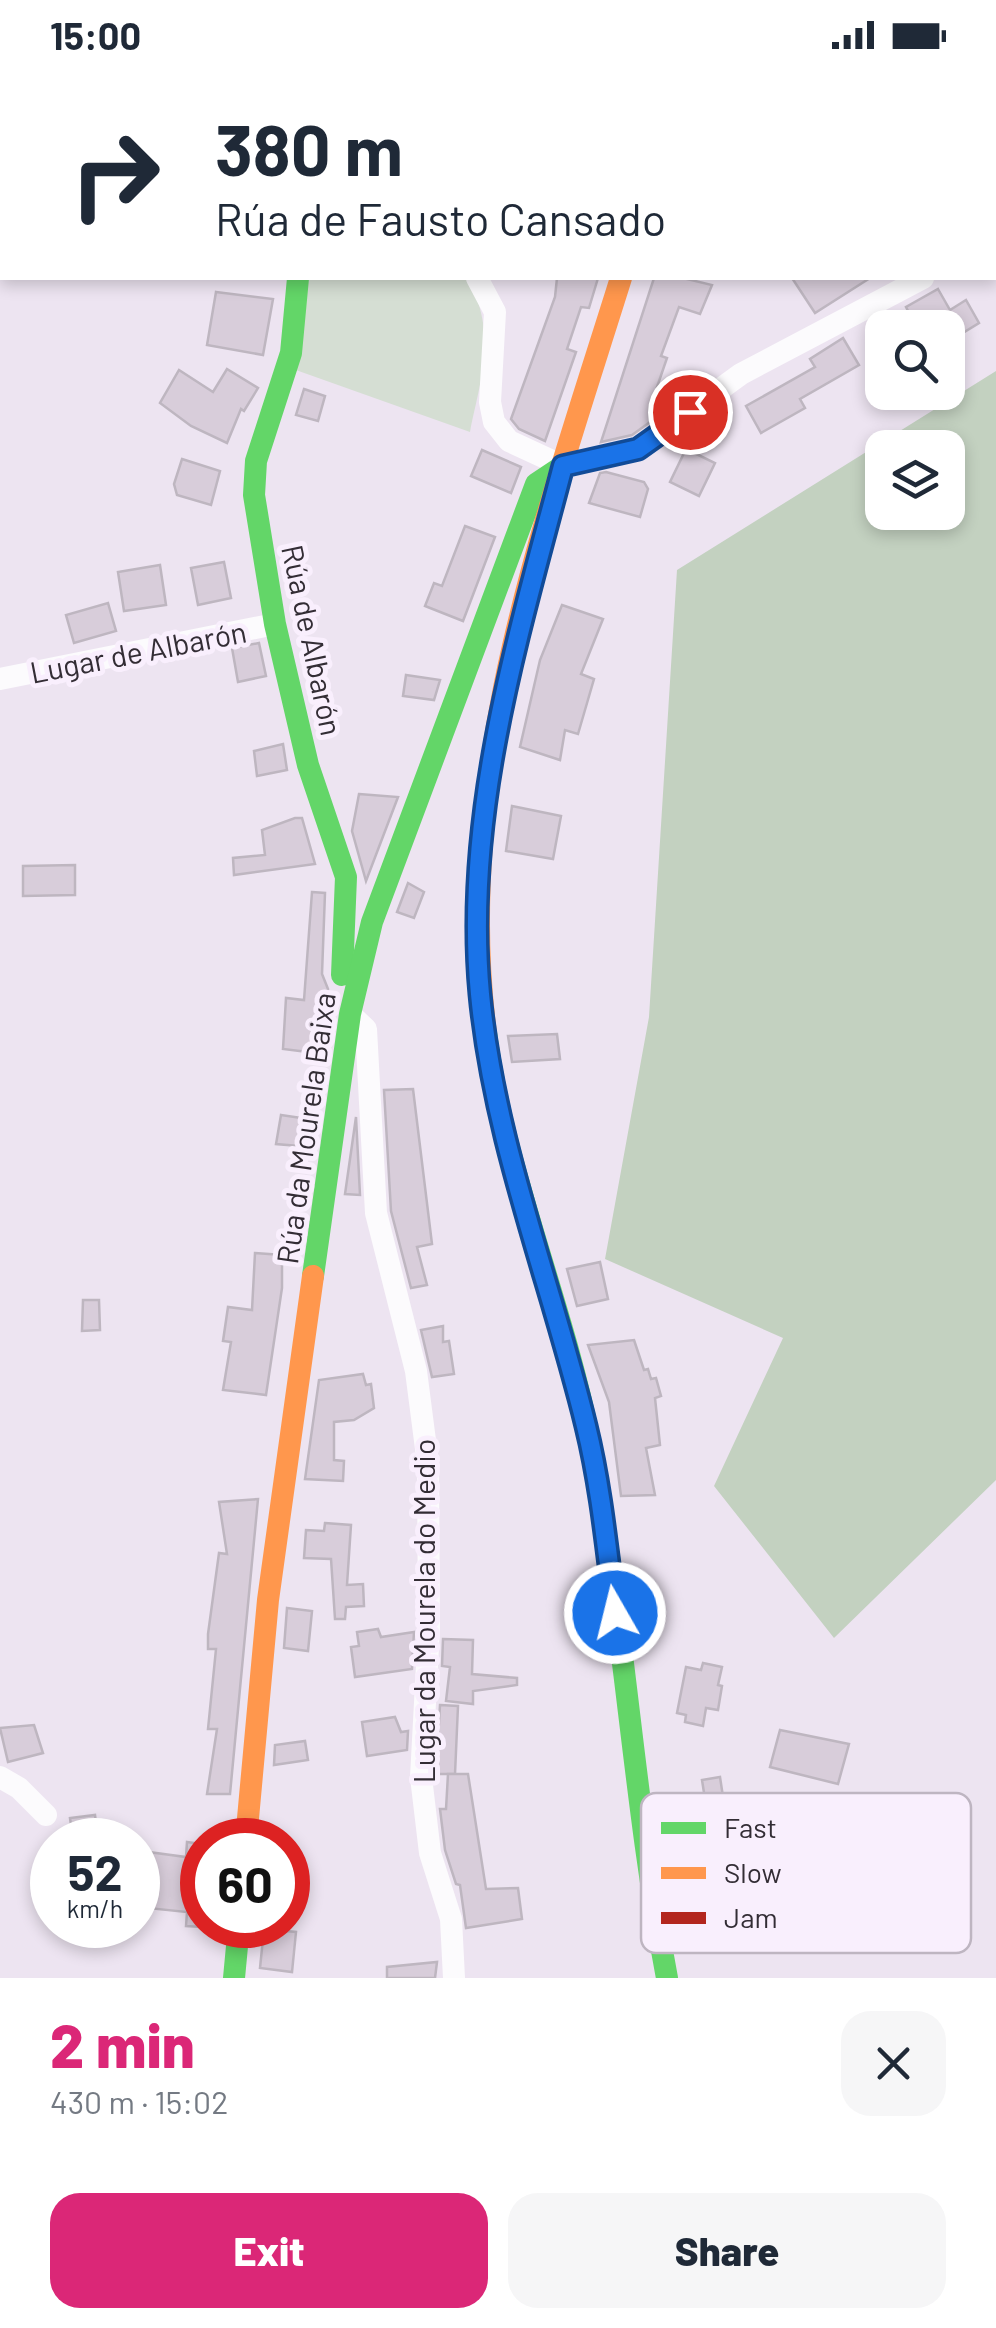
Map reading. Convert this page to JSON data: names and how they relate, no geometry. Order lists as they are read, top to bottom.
{
  "streets": {
    "street": [
      "Rúa de Albarón",
      "Lugar de Albarón",
      "Rúa da Mourela Baixa",
      "Lugar da Mourela do Medio"
    ]
  },
  "crossings": [
    ["Rúa de Albarón", "Lugar de Albarón"],
    ["Rúa de Albarón", "Rúa da Mourela Baixa"],
    ["Rúa de Albarón", "Lugar da Mourela do Medio"],
    ["Rúa da Mourela Baixa", "Lugar da Mourela do Medio"]
  ],
  "legend": ["Fast", "Slow", "Jam"],
  "page": {
    "status": "15:00",
    "turn": ["380 m", "Rúa de Fausto Cansado"],
    "speed": "52 km/h",
    "limit": "60",
    "heading": ["2 min", "430 m · 15:02"],
    "buttons": ["Exit", "Share"]
  }
}
